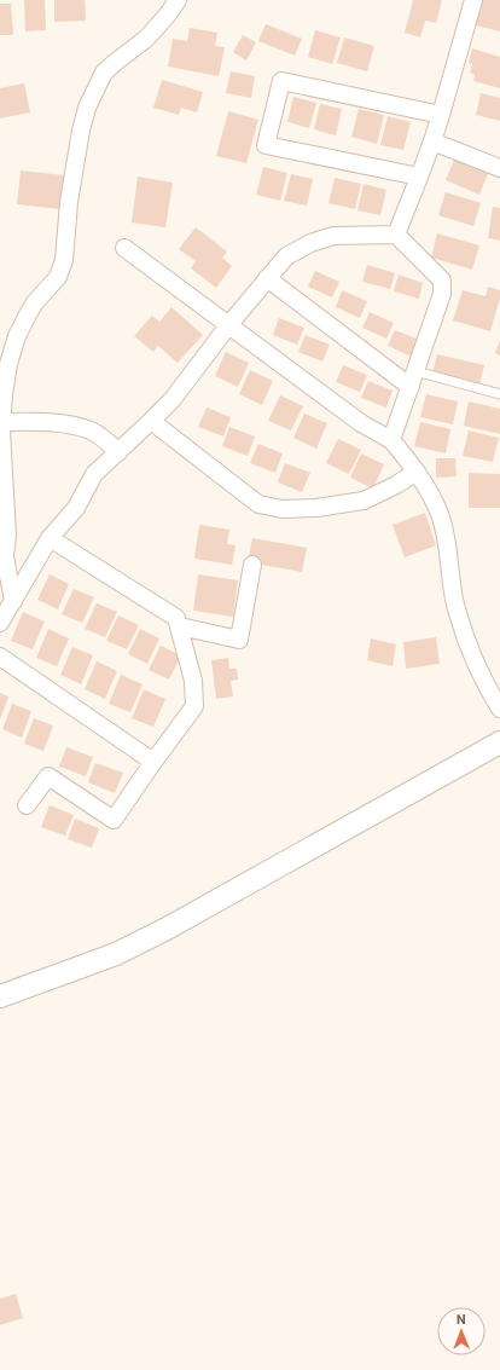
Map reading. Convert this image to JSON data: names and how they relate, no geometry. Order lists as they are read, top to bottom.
{
  "north": "top"
}
